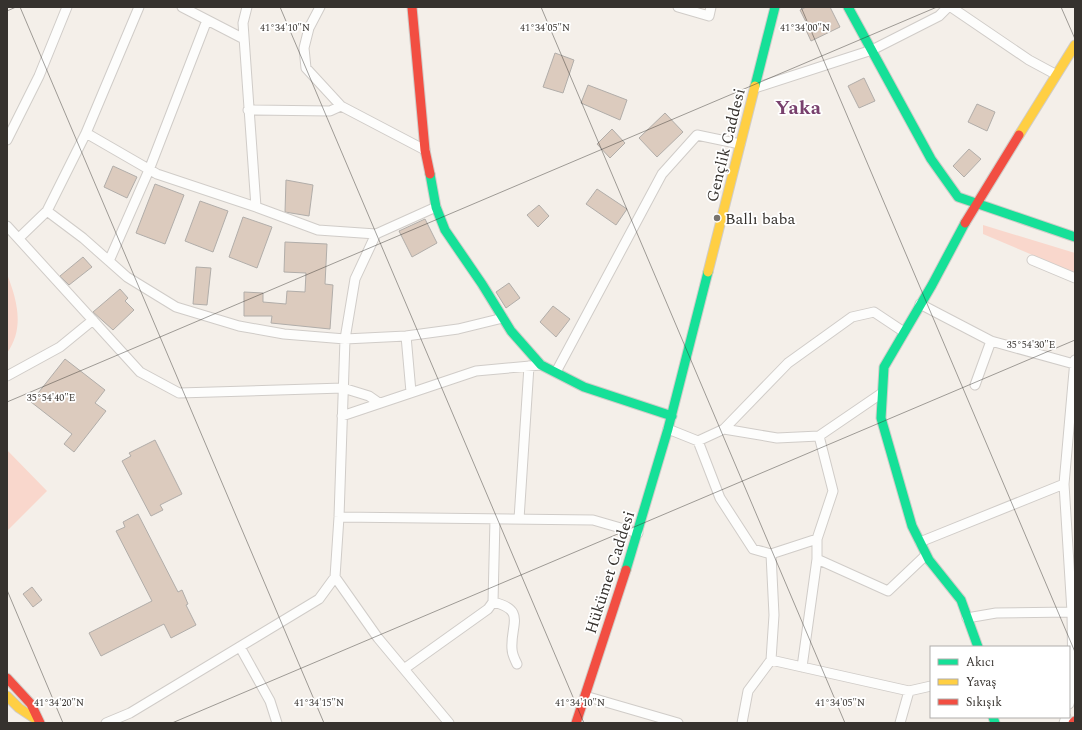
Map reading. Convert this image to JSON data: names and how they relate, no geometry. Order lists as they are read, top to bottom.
{
  "streets": {
    "street": ["Gençlik Caddesi", "Hükümet Caddesi"]
  },
  "crossings": [
    ["Gençlik Caddesi", "Hükümet Caddesi"]
  ],
  "districts": ["Yaka"],
  "places": ["Ballı baba"],
  "legend": ["Akıcı", "Yavaş", "Sıkışık"],
  "coordinates": [
    "41°34'10\"N",
    "41°34'05\"N",
    "41°34'00\"N",
    "35°54'30\"E",
    "35°54'40\"E",
    "41°34'20\"N",
    "41°34'15\"N"
  ]
}
